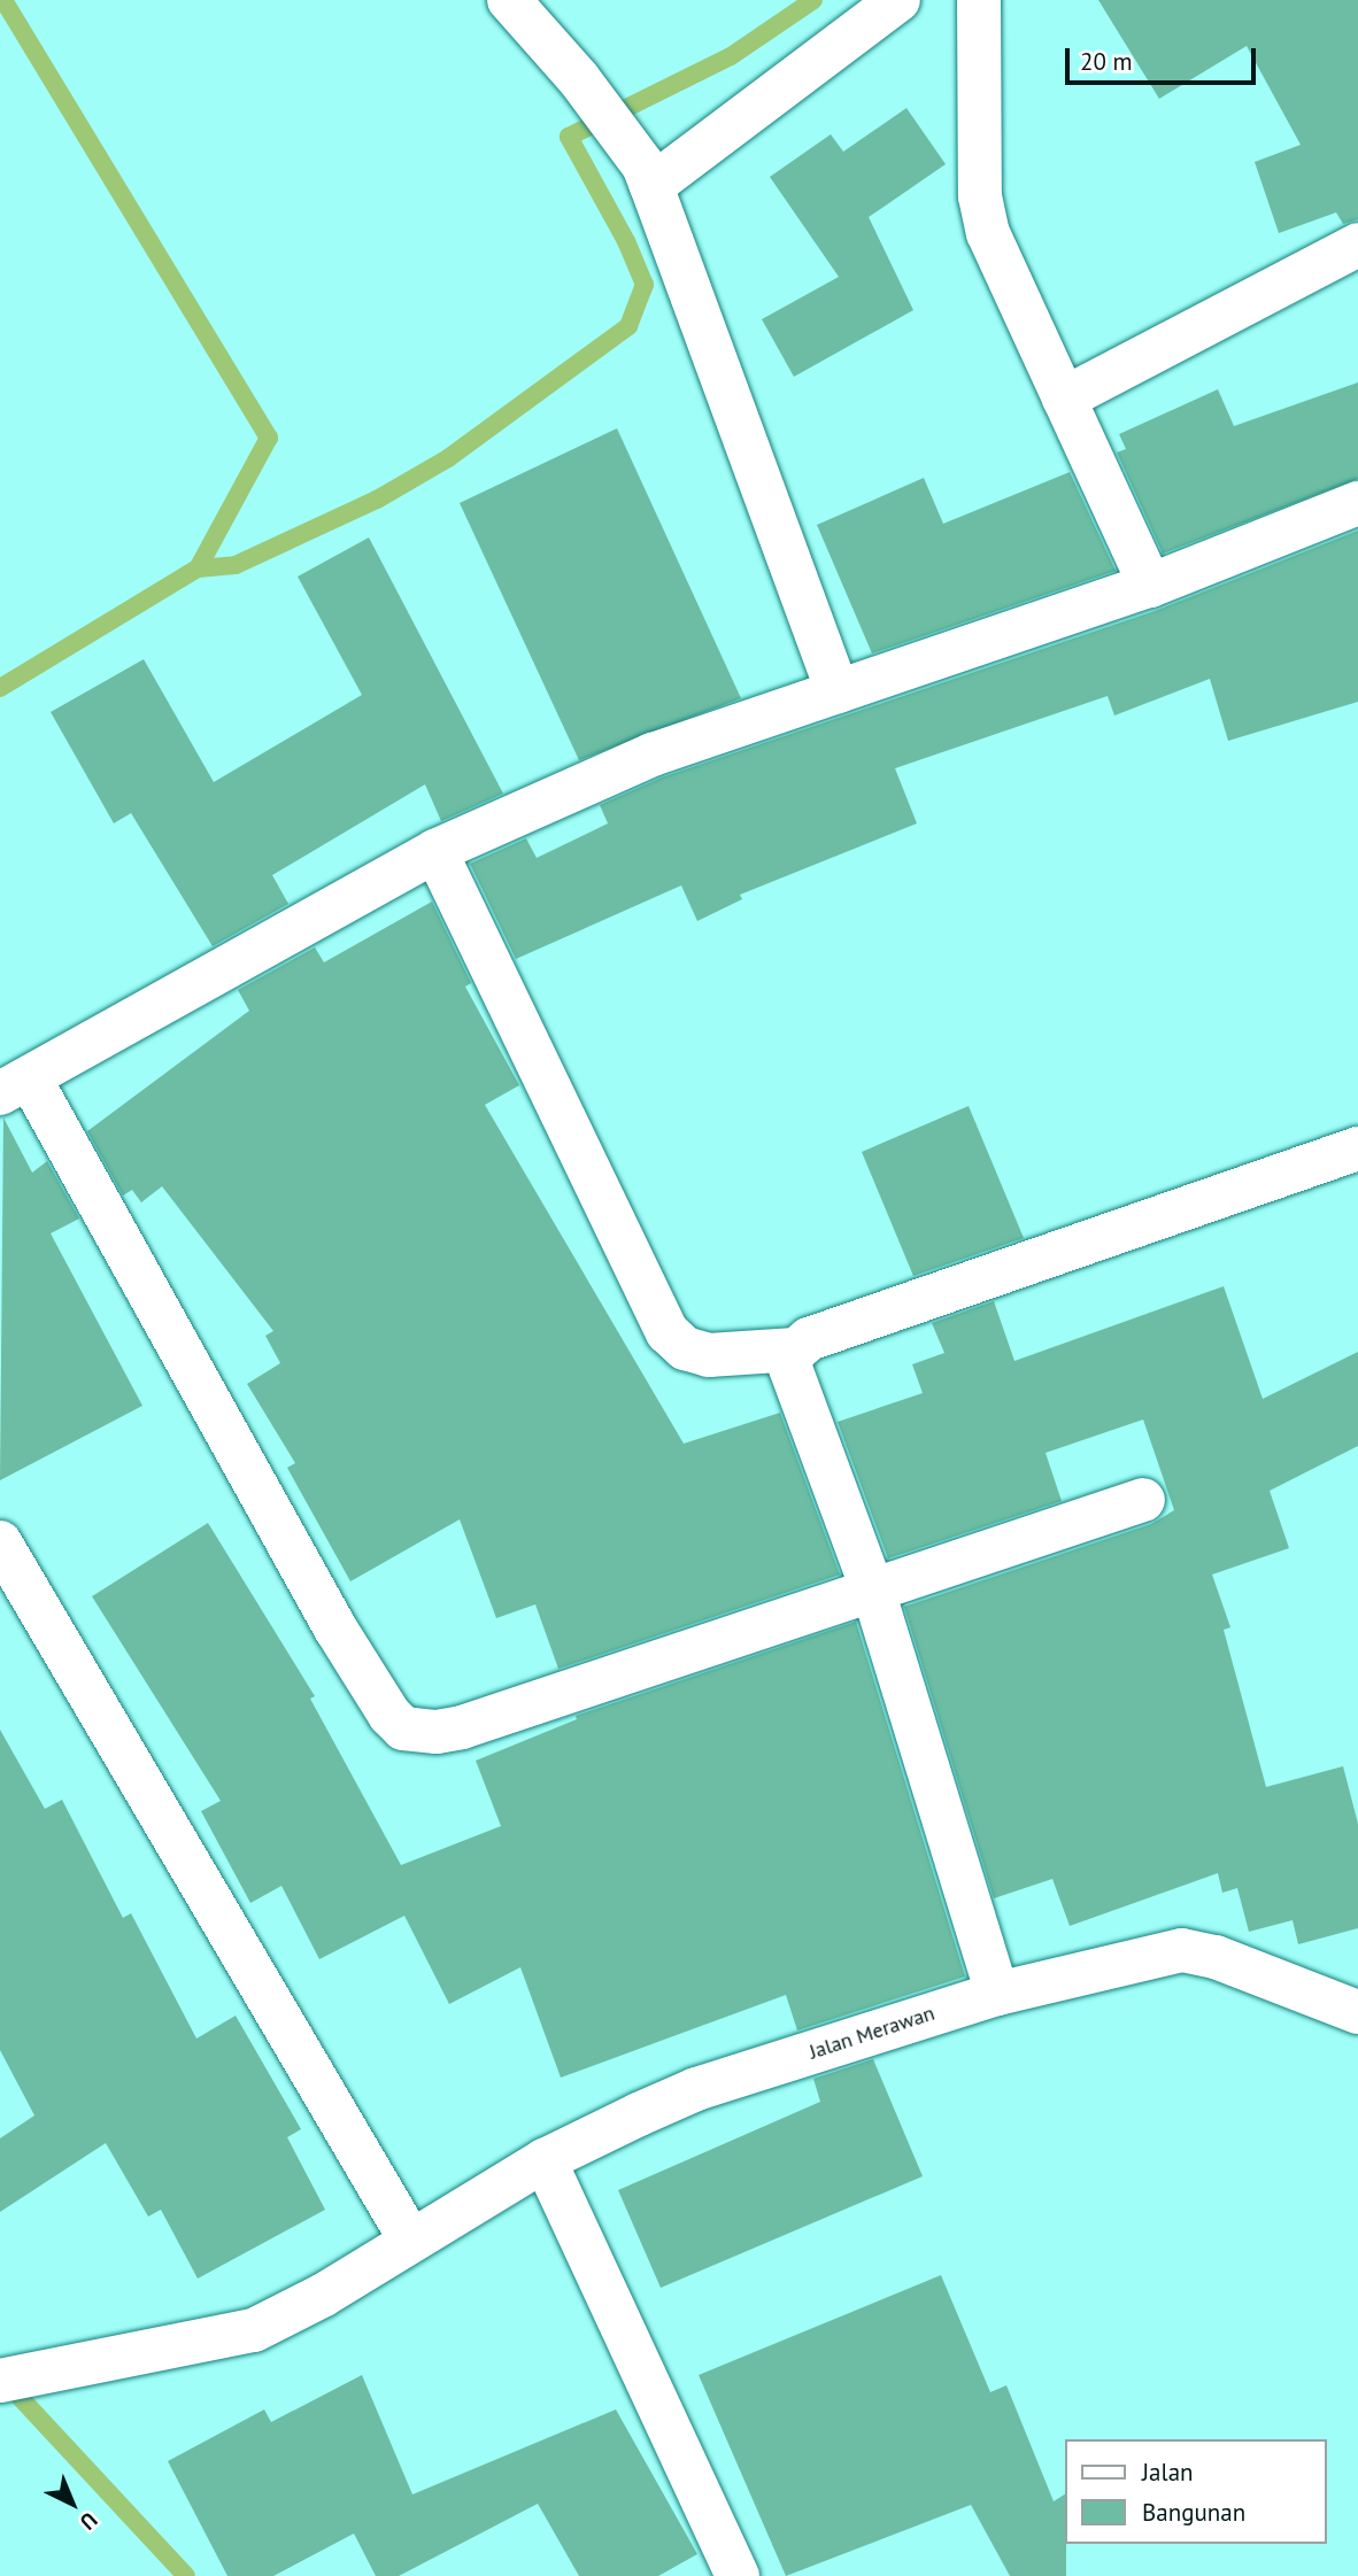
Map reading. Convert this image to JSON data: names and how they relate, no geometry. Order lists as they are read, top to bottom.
{
  "streets": {
    "street": ["Jalan Merawan"]
  },
  "legend": ["Jalan", "Bangunan"],
  "scale_bar": "20 m",
  "north": "bottom right"
}
